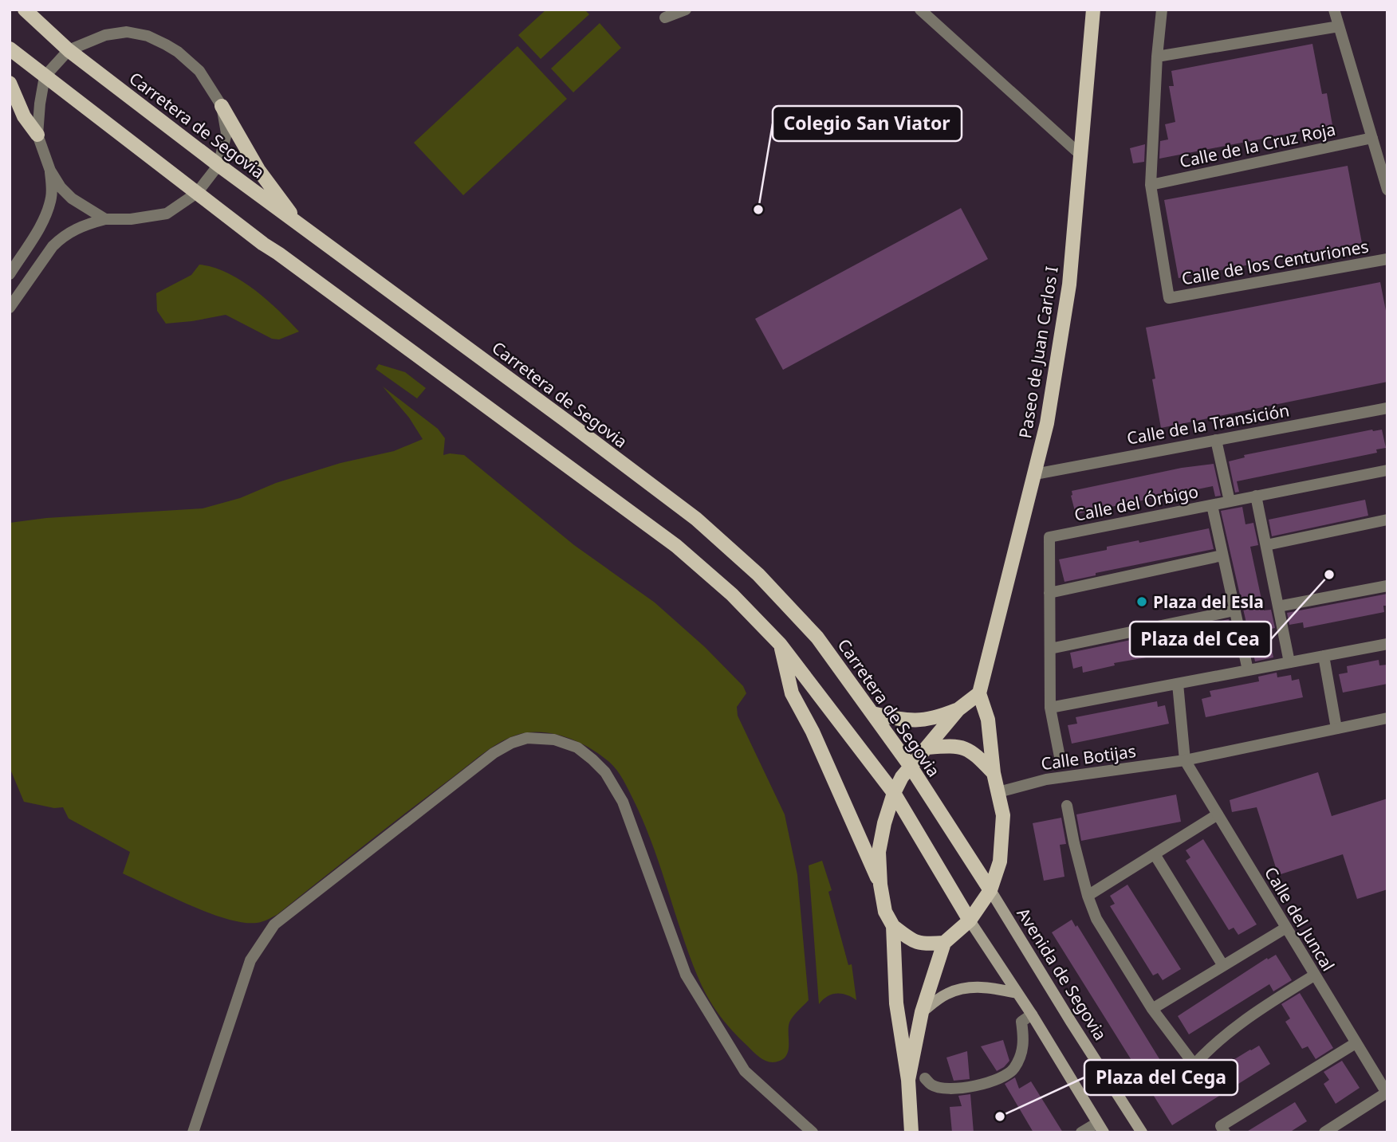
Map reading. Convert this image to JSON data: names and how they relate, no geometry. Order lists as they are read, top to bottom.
{
  "streets": {
    "main road": ["Carretera de Segovia", "Paseo de Juan Carlos I", "Avenida de Segovia"],
    "street": [
      "Calle de la Cruz Roja",
      "Calle de los Centuriones",
      "Calle de la Transición",
      "Calle del Órbigo",
      "Calle Botijas",
      "Calle del Juncal"
    ]
  },
  "crossings": [
    ["Carretera de Segovia", "Avenida de Segovia"],
    ["Calle de la Cruz Roja", "Calle de los Centuriones"],
    ["Paseo de Juan Carlos I", "Calle de la Transición"],
    ["Calle Botijas", "Calle del Juncal"]
  ],
  "places": [
    "Colegio San Viator",
    "Plaza del Cea",
    "Plaza del Esla",
    "Plaza del Cega"
  ]
}
